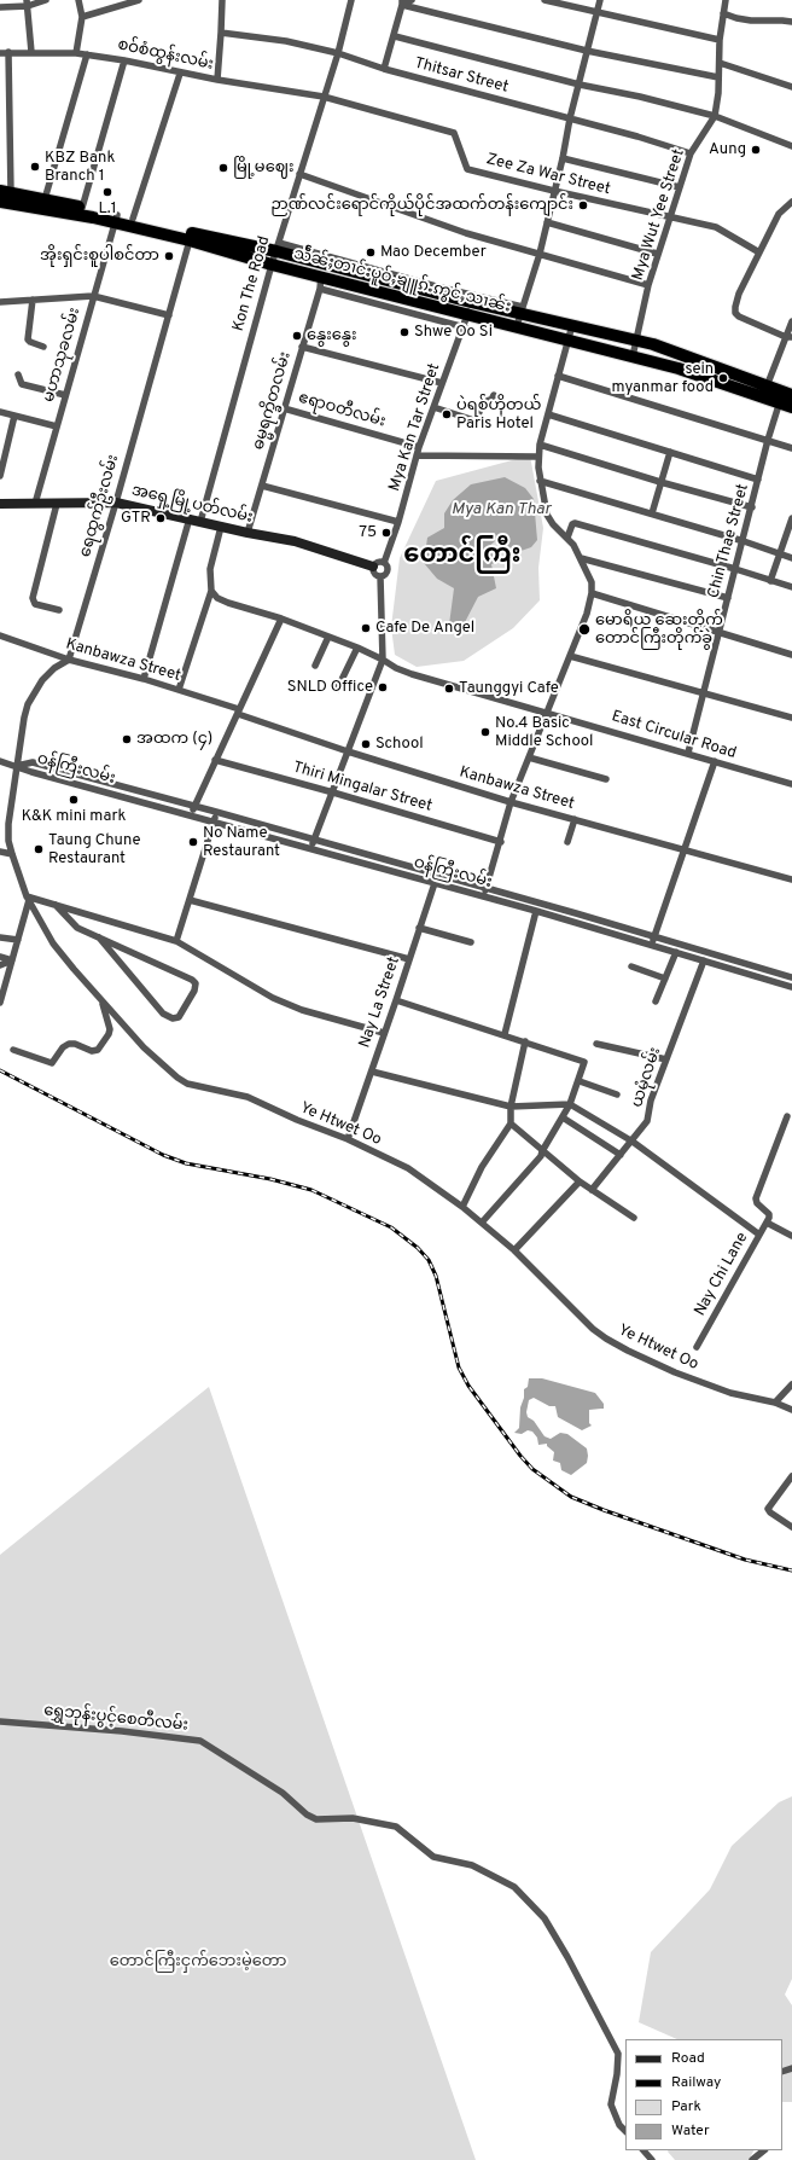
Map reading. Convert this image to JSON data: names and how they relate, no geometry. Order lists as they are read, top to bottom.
{
  "streets": {
    "highway": ["သဵႅၼ်ႈတၢင်းပူဝ်ႇၶျူၵ်ႉဢွင်ႇသၢၼ်း"],
    "street": [
      "စဝ်စံထွန်းလမ်း",
      "Thitsar Street",
      "Zee Za War Street",
      "Mya Wut Yee Street",
      "Kon The Road",
      "မဟာသုခလမ်း",
      "ဓမ္မရက္ခိတလမ်း",
      "ဧရာဝတီလမ်း",
      "Mya Kan Tar Street",
      "အရှေ့မြို့ပတ်လမ်း",
      "ရေထွက်ဦးလမ်း",
      "Chin Thae Street",
      "Kanbawza Street",
      "East Circular Road",
      "ဝန်ကြီးလမ်း",
      "Thiri Mingalar Street",
      "Nay La Street",
      "ယမုံလမ်း",
      "Ye Htwet Oo",
      "Nay Chi Lane",
      "ရွှေဘုန်းပွင့်စေတီလမ်း"
    ]
  },
  "crossings": [
    ["စဝ်စံထွန်းလမ်း", "Zee Za War Street"],
    ["စဝ်စံထွန်းလမ်း", "Kon The Road"],
    ["Thitsar Street", "Mya Wut Yee Street"],
    ["Thitsar Street", "Kon The Road"],
    ["Zee Za War Street", "Mya Wut Yee Street"],
    ["Zee Za War Street", "Kon The Road"],
    ["Mya Wut Yee Street", "သဵႅၼ်ႈတၢင်းပူဝ်ႇၶျူၵ်ႉဢွင်ႇသၢၼ်း"],
    ["သဵႅၼ်ႈတၢင်းပူဝ်ႇၶျူၵ်ႉဢွင်ႇသၢၼ်း", "Kon The Road"],
    ["သဵႅၼ်ႈတၢင်းပူဝ်ႇၶျူၵ်ႉဢွင်ႇသၢၼ်း", "မဟာသုခလမ်း"],
    ["သဵႅၼ်ႈတၢင်းပူဝ်ႇၶျူၵ်ႉဢွင်ႇသၢၼ်း", "ဓမ္မရက္ခိတလမ်း"],
    ["သဵႅၼ်ႈတၢင်းပူဝ်ႇၶျူၵ်ႉဢွင်ႇသၢၼ်း", "Mya Kan Tar Street"],
    ["သဵႅၼ်ႈတၢင်းပူဝ်ႇၶျူၵ်ႉဢွင်ႇသၢၼ်း", "ရေထွက်ဦးလမ်း"],
    ["သဵႅၼ်ႈတၢင်းပူဝ်ႇၶျူၵ်ႉဢွင်ႇသၢၼ်း", "Chin Thae Street"],
    ["Kon The Road", "အရှေ့မြို့ပတ်လမ်း"],
    ["မဟာသုခလမ်း", "အရှေ့မြို့ပတ်လမ်း"],
    ["ဓမ္မရက္ခိတလမ်း", "ဧရာဝတီလမ်း"],
    ["ဓမ္မရက္ခိတလမ်း", "အရှေ့မြို့ပတ်လမ်း"],
    ["ဧရာဝတီလမ်း", "Mya Kan Tar Street"],
    ["Mya Kan Tar Street", "အရှေ့မြို့ပတ်လမ်း"],
    ["Mya Kan Tar Street", "Kanbawza Street"],
    ["Mya Kan Tar Street", "East Circular Road"],
    ["Mya Kan Tar Street", "ဝန်ကြီးလမ်း"],
    ["Mya Kan Tar Street", "Thiri Mingalar Street"],
    ["အရှေ့မြို့ပတ်လမ်း", "ရေထွက်ဦးလမ်း"],
    ["ရေထွက်ဦးလမ်း", "Kanbawza Street"],
    ["Chin Thae Street", "East Circular Road"],
    ["ဝန်ကြီးလမ်း", "Nay La Street"],
    ["ဝန်ကြီးလမ်း", "ယမုံလမ်း"],
    ["ဝန်ကြီးလမ်း", "Ye Htwet Oo"],
    ["Nay La Street", "Ye Htwet Oo"]
  ],
  "districts": ["တောင်ကြီး"],
  "water": ["Mya Kan Thar"],
  "parks": ["တောင်ကြီးငှက်ဘေးမဲ့တော"],
  "places": [
    "Aung",
    "KBZ Bank Branch 1",
    "မြို့မဈေး",
    "L.1",
    "ဉာဏ်လင်းရောင်ကိုယ်ပိုင်အထက်တန်း‌ကျောင်း",
    "Mao December",
    "အိုးရှင်းစူပါစင်တာ",
    "Shwe Oo Si",
    "နွေးနွေး",
    "sein myanmar food",
    "ပဲရစ်ဟိုတယ် Paris Hotel",
    "GTR",
    "75",
    "Cafe De Angel",
    "မောရိယ ဆေးတိုက် တောင်ကြီးတိုက်ခွဲ",
    "SNLD Office",
    "Taunggyi Cafe",
    "No.4 Basic Middle School",
    "အထက (၄)",
    "School",
    "K&K mini mark",
    "No Name Restaurant",
    "Taung Chune Restaurant"
  ],
  "legend": [
    "Road",
    "Railway",
    "Park",
    "Water"
  ]
}
